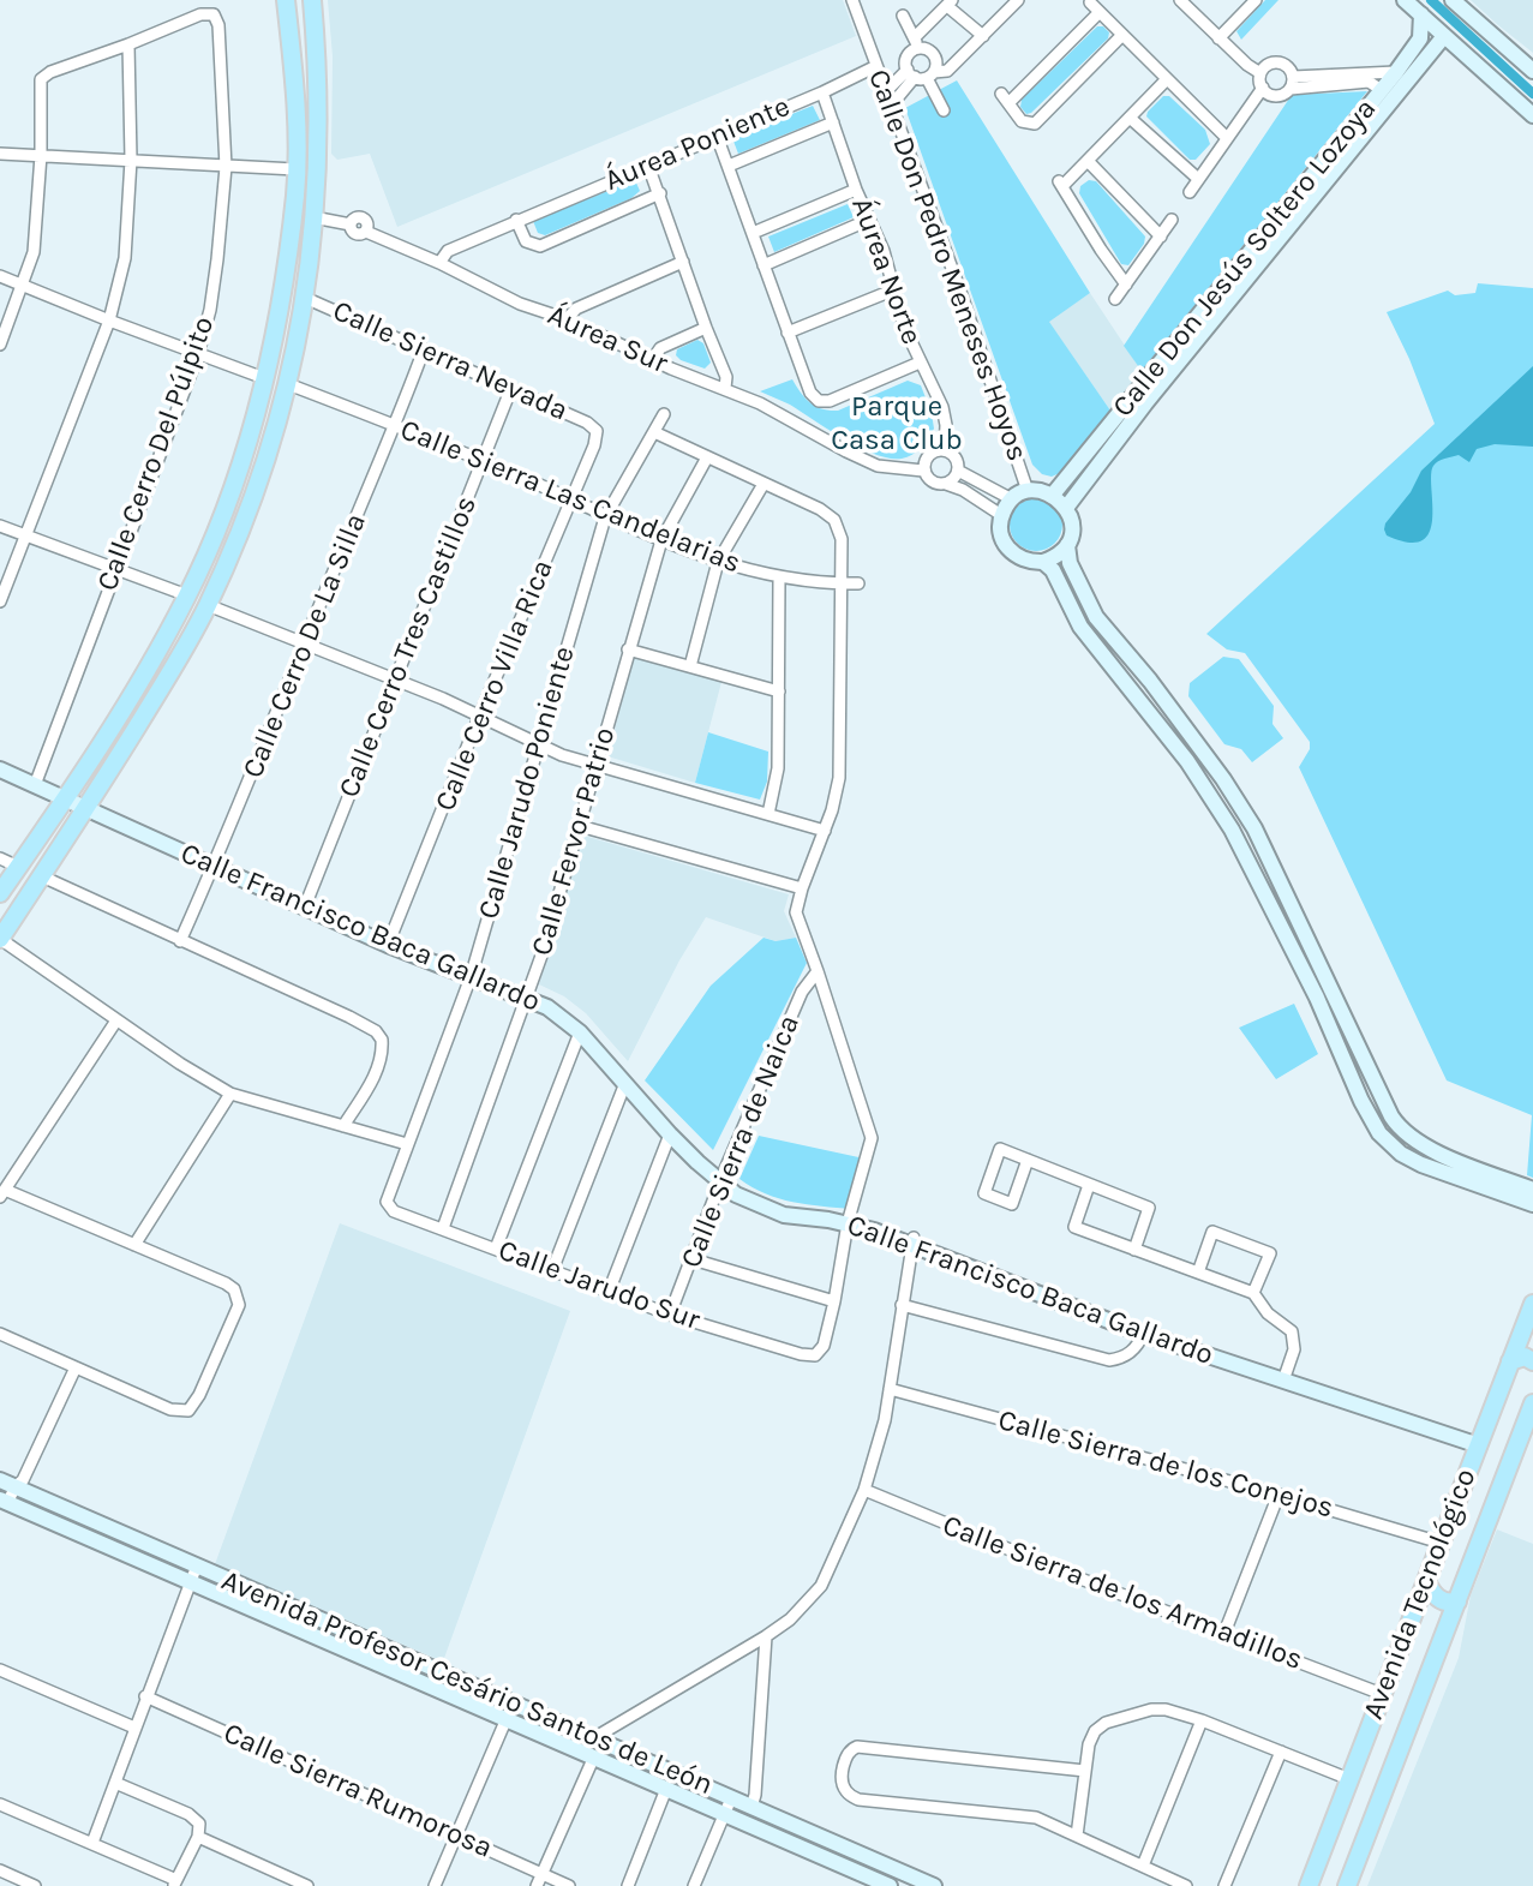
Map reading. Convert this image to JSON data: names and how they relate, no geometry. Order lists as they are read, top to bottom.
{
  "streets": {
    "main road": ["Avenida Tecnológico"],
    "street": [
      "Áurea Poniente",
      "Calle Don Jesús Soltero Lozoya",
      "Calle Don Pedro Meneses Hoyos",
      "Áurea Norte",
      "Áurea Sur",
      "Calle Sierra Nevada",
      "Calle Cerro Del Púlpito",
      "Calle Sierra Las Candelarias",
      "Calle Cerro De La Silla",
      "Calle Cerro Tres Castillos",
      "Calle Cerro Villa Rica",
      "Calle Jarudo Poniente",
      "Calle Fervor Patrio",
      "Calle Francisco Baca Gallardo",
      "Calle Sierra de Naica",
      "Calle Jarudo Sur",
      "Calle Sierra de los Conejos",
      "Calle Sierra de los Armadillos",
      "Avenida Profesor Cesário Santos de León",
      "Calle Sierra Rumorosa"
    ]
  },
  "crossings": [
    ["Áurea Poniente", "Calle Don Pedro Meneses Hoyos"],
    ["Áurea Poniente", "Áurea Norte"],
    ["Áurea Poniente", "Áurea Sur"],
    ["Calle Don Jesús Soltero Lozoya", "Calle Don Pedro Meneses Hoyos"],
    ["Áurea Norte", "Áurea Sur"],
    ["Calle Sierra Nevada", "Calle Cerro De La Silla"],
    ["Calle Sierra Nevada", "Calle Cerro Tres Castillos"],
    ["Calle Sierra Nevada", "Calle Cerro Villa Rica"],
    ["Calle Cerro Del Púlpito", "Calle Francisco Baca Gallardo"],
    ["Calle Sierra Las Candelarias", "Calle Cerro De La Silla"],
    ["Calle Sierra Las Candelarias", "Calle Cerro Tres Castillos"],
    ["Calle Sierra Las Candelarias", "Calle Cerro Villa Rica"],
    ["Calle Sierra Las Candelarias", "Calle Jarudo Poniente"],
    ["Calle Sierra Las Candelarias", "Calle Fervor Patrio"],
    ["Calle Cerro De La Silla", "Calle Francisco Baca Gallardo"],
    ["Calle Cerro Tres Castillos", "Calle Francisco Baca Gallardo"],
    ["Calle Cerro Villa Rica", "Calle Francisco Baca Gallardo"],
    ["Calle Jarudo Poniente", "Calle Francisco Baca Gallardo"],
    ["Calle Jarudo Poniente", "Calle Jarudo Sur"],
    ["Calle Fervor Patrio", "Calle Francisco Baca Gallardo"],
    ["Calle Fervor Patrio", "Calle Jarudo Sur"],
    ["Calle Francisco Baca Gallardo", "Calle Sierra de Naica"],
    ["Calle Francisco Baca Gallardo", "Avenida Tecnológico"],
    ["Calle Sierra de Naica", "Calle Jarudo Sur"],
    ["Calle Sierra de los Conejos", "Avenida Tecnológico"],
    ["Calle Sierra de los Armadillos", "Avenida Tecnológico"]
  ],
  "parks": ["Parque Casa Club"]
}
